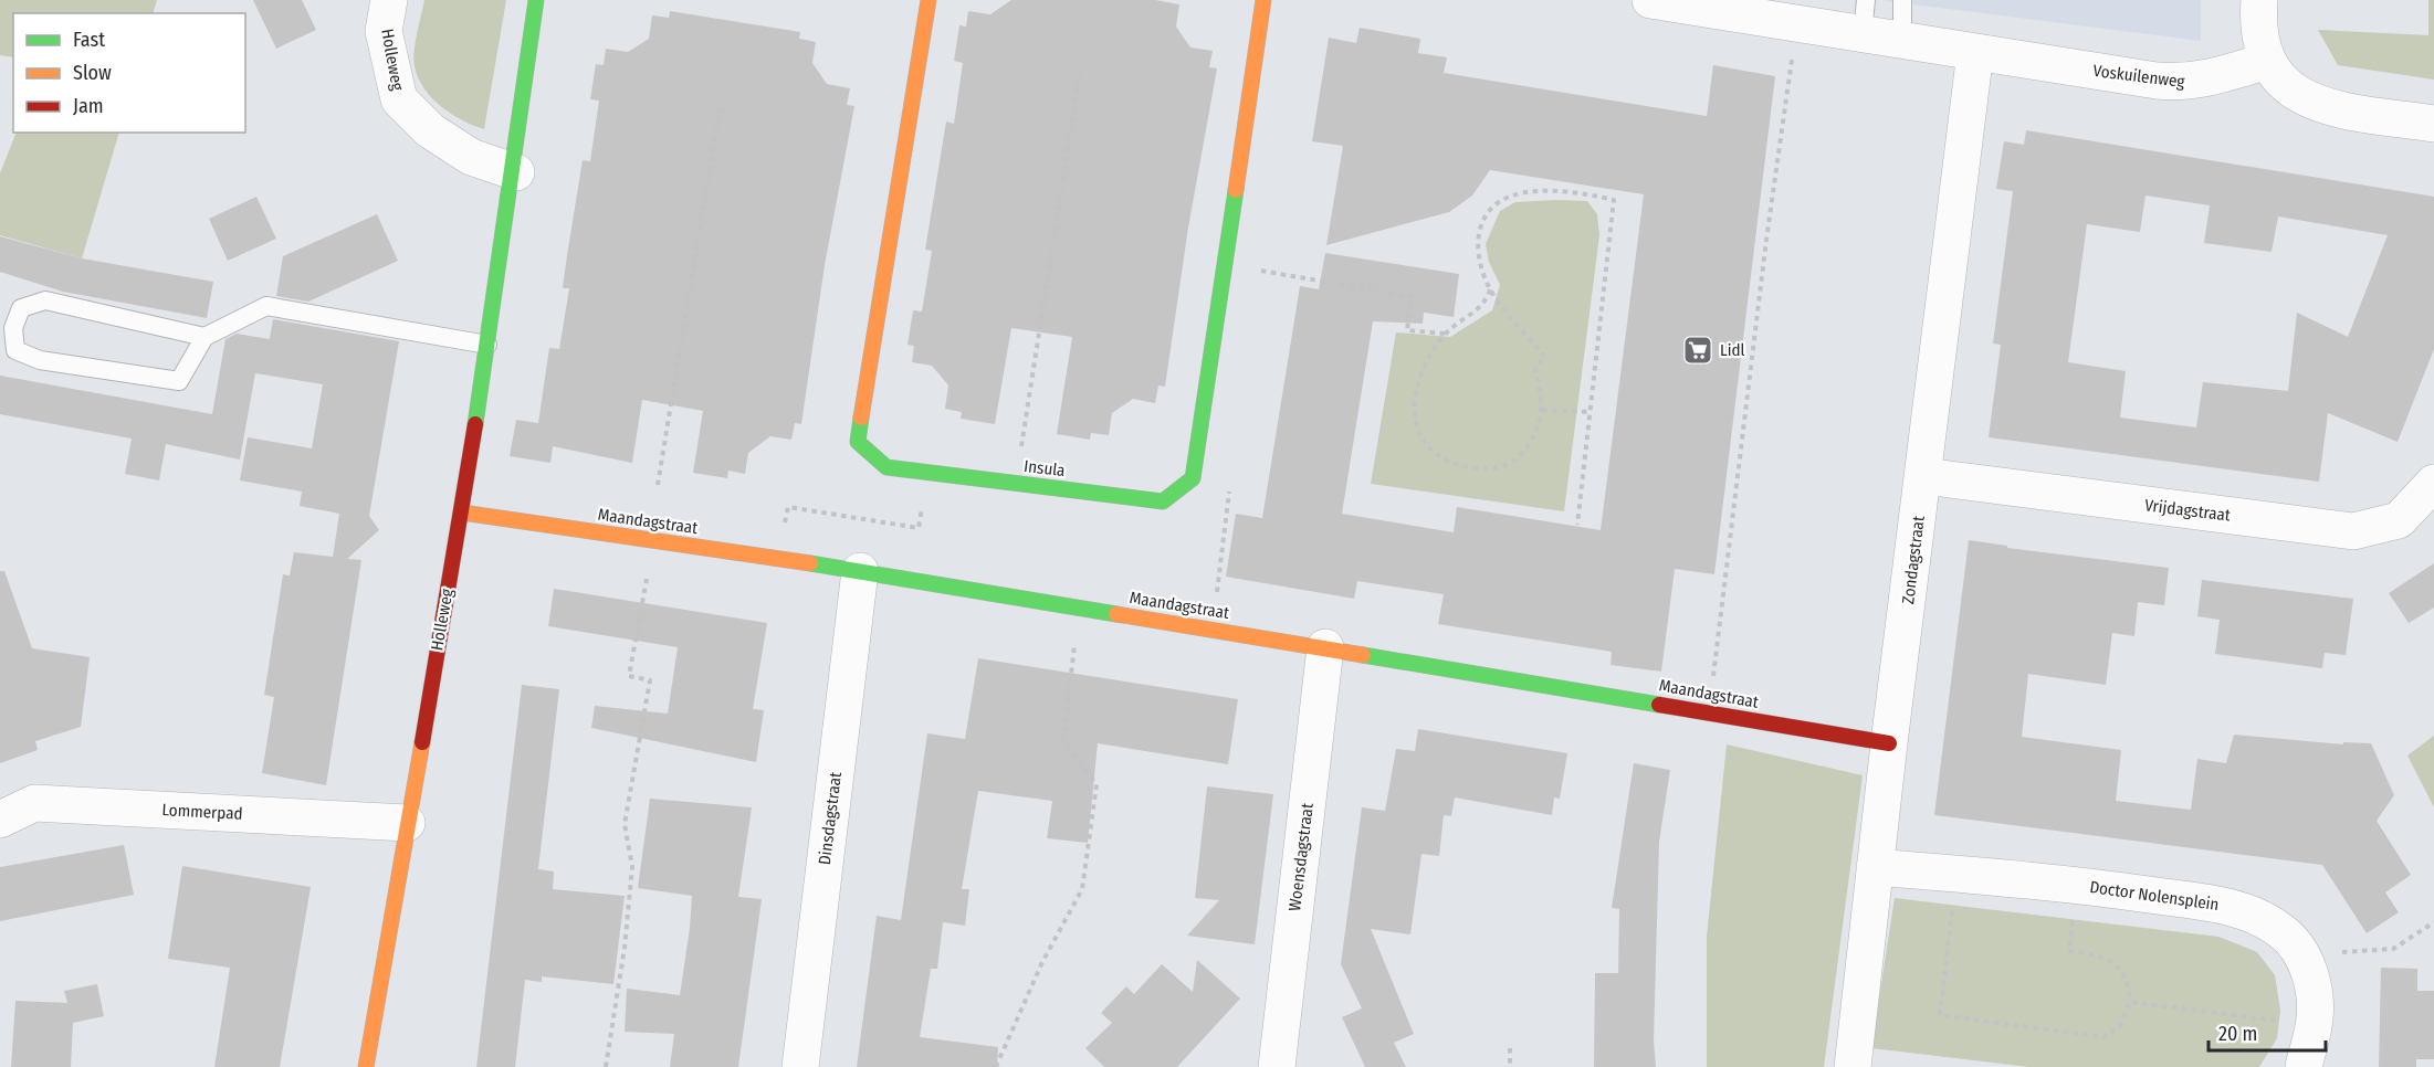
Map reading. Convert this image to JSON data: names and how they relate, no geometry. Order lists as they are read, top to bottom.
{
  "streets": {
    "street": [
      "Holleweg",
      "Voskuilenweg",
      "Insula",
      "Vrijdagstraat",
      "Maandagstraat",
      "Zondagstraat",
      "Lommerpad",
      "Dinsdagstraat",
      "Woensdagstraat",
      "Doctor Nolensplein"
    ]
  },
  "crossings": [
    ["Holleweg", "Maandagstraat"],
    ["Holleweg", "Lommerpad"],
    ["Voskuilenweg", "Zondagstraat"],
    ["Vrijdagstraat", "Zondagstraat"],
    ["Maandagstraat", "Zondagstraat"],
    ["Maandagstraat", "Dinsdagstraat"],
    ["Maandagstraat", "Woensdagstraat"],
    ["Zondagstraat", "Doctor Nolensplein"]
  ],
  "places": {
    "supermarket": ["Lidl"]
  },
  "legend": ["Fast", "Slow", "Jam"],
  "scale_bar": "20 m"
}
